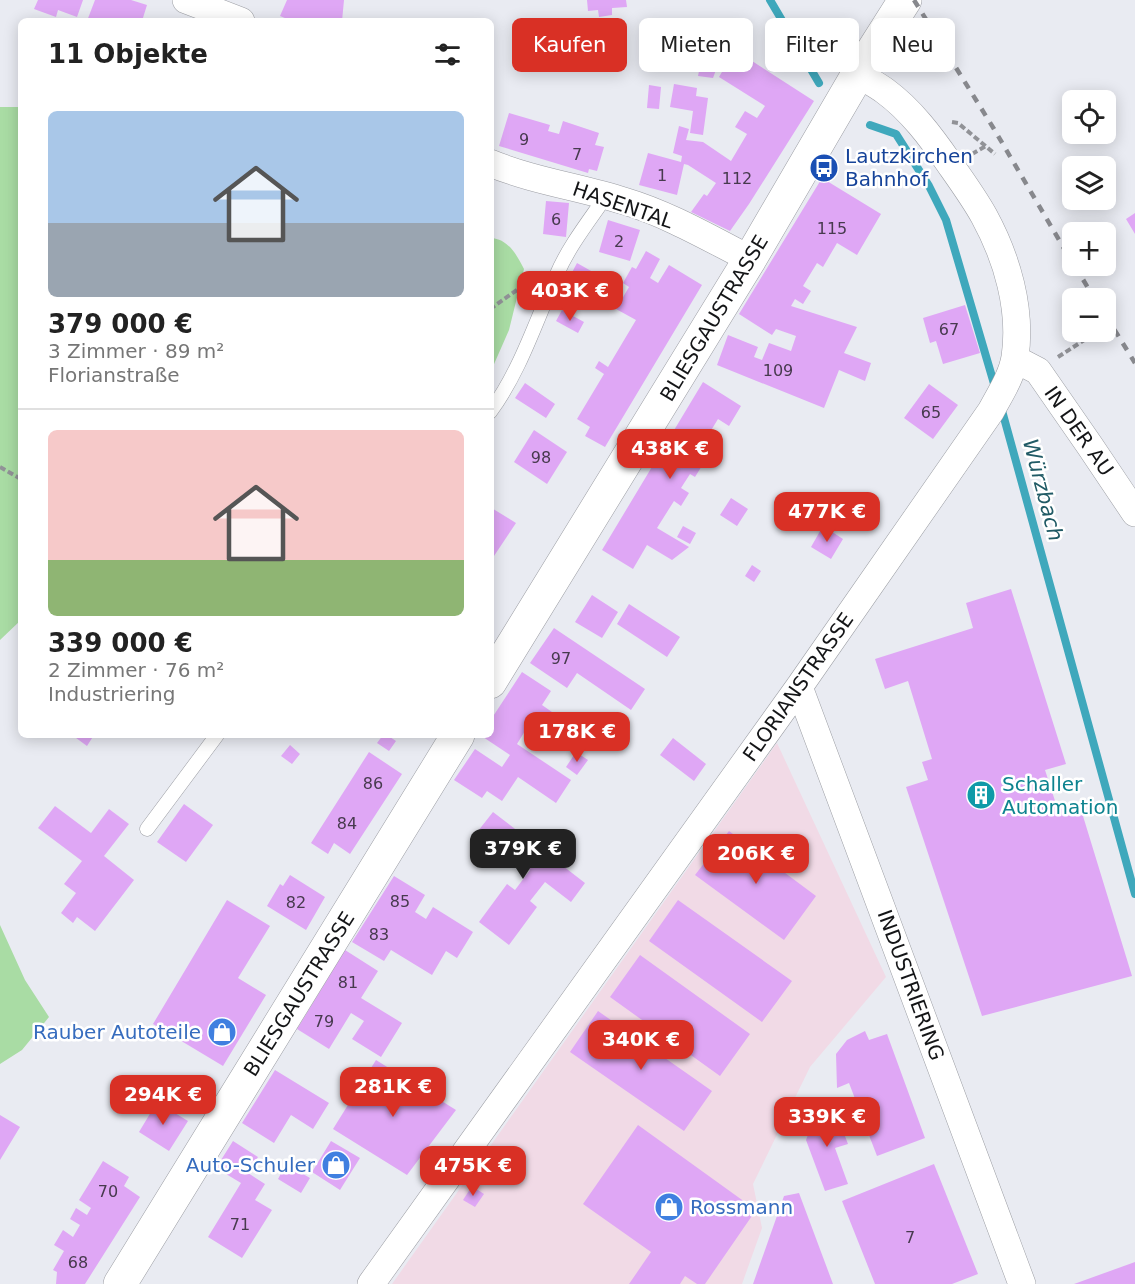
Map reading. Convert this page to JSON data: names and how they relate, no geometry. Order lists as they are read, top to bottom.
{
  "streets": {
    "main road": ["BLIESGAUSTRASSE"],
    "street": [
      "HASENTAL",
      "IN DER AU",
      "FLORIANSTRASSE",
      "INDUSTRIERING"
    ]
  },
  "crossings": [
    ["HASENTAL", "BLIESGAUSTRASSE"],
    ["BLIESGAUSTRASSE", "FLORIANSTRASSE"],
    ["IN DER AU", "FLORIANSTRASSE"],
    ["FLORIANSTRASSE", "INDUSTRIERING"]
  ],
  "water": ["Würzbach"],
  "places": {
    "bus stop": ["Lautzkirchen Bahnhof"],
    "building": ["Schaller Automation"],
    "shop": ["Rauber Autoteile", "Auto-Schuler", "Rossmann"]
  },
  "house_numbers": [
    "9",
    "7",
    "1",
    "112",
    "6",
    "115",
    "2",
    "67",
    "109",
    "65",
    "98",
    "97",
    "86",
    "84",
    "85",
    "82",
    "83",
    "81",
    "79",
    "70",
    "71",
    "7",
    "68"
  ],
  "page": {
    "chip": [
      "Kaufen",
      "Mieten",
      "Filter",
      "Neu"
    ],
    "heading": "11 Objekte",
    "map_buttons": ["+", "−"],
    "list": [
      {
        "name": "379 000 €",
        "note": "3 Zimmer · 89 m² · Florianstraße"
      },
      {
        "name": "339 000 €",
        "note": "2 Zimmer · 76 m² · Industriering"
      }
    ],
    "price": [
      "403K €",
      "438K €",
      "477K €",
      "178K €",
      "379K €",
      "206K €",
      "340K €",
      "281K €",
      "294K €",
      "339K €",
      "475K €"
    ]
  }
}
